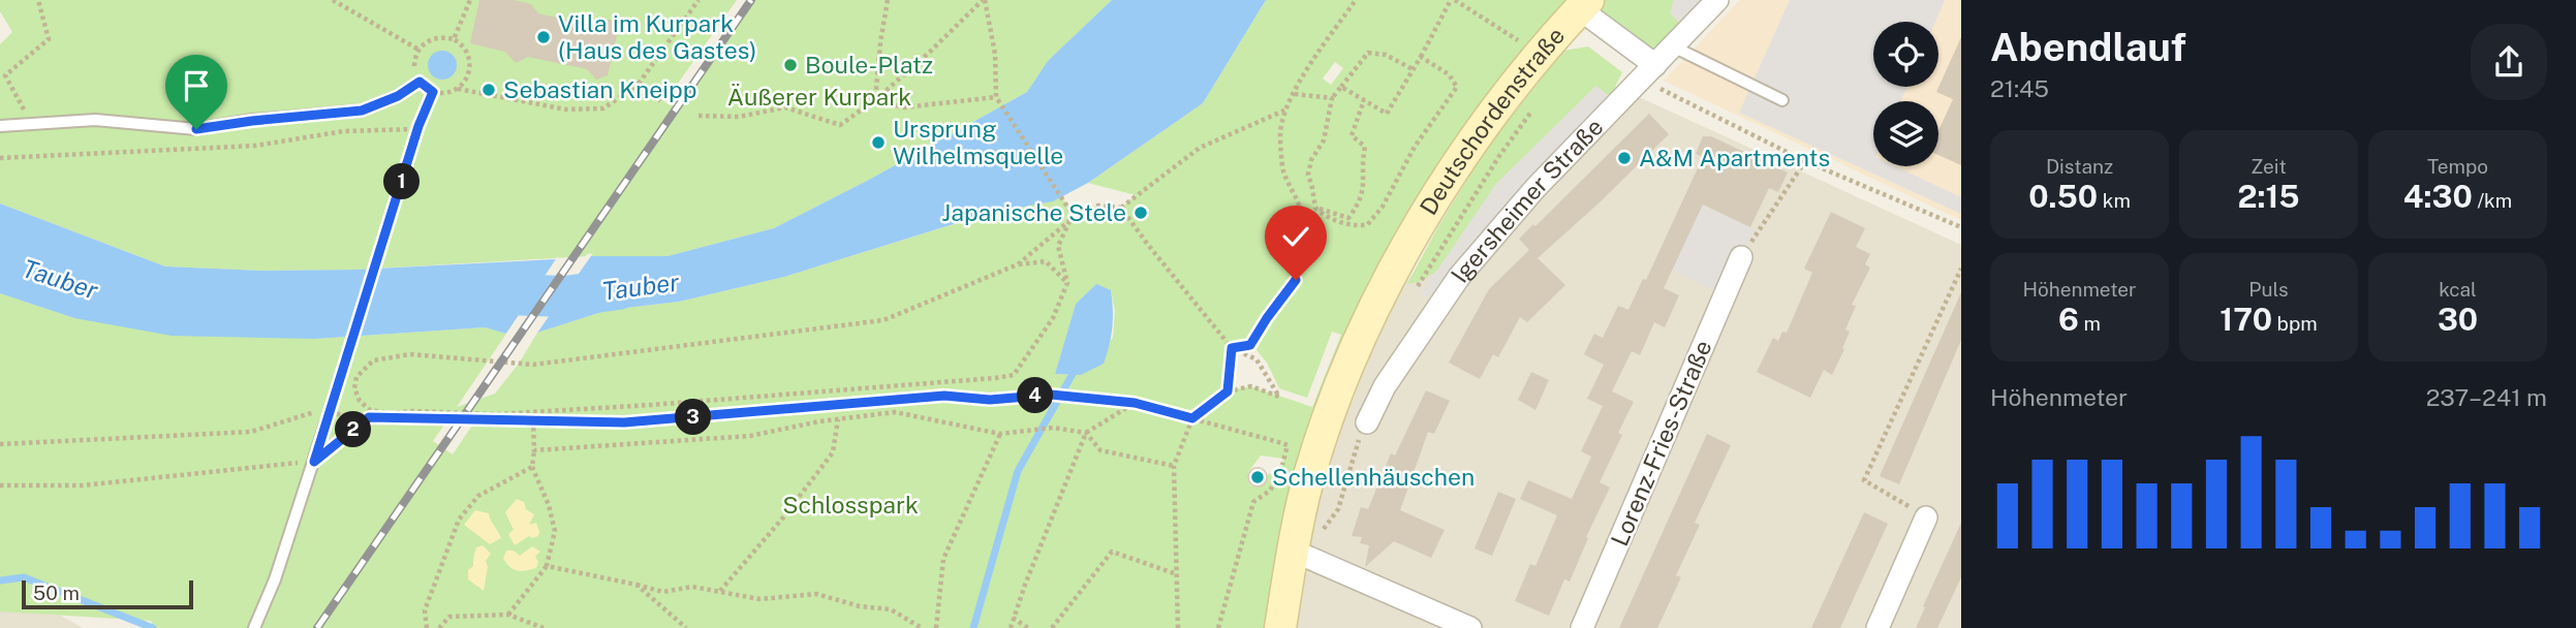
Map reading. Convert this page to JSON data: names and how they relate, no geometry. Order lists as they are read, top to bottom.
{
  "streets": {
    "street": ["Deutschordenstraße", "Igersheimer Straße", "Lorenz-Fries-Straße"]
  },
  "water": ["Tauber"],
  "parks": ["Äußerer Kurpark", "Schlosspark"],
  "places": [
    "Villa im Kurpark (Haus des Gastes)",
    "Boule-Platz",
    "Sebastian Kneipp",
    "Ursprung Wilhelmsquelle",
    "A&M Apartments",
    "Japanische Stele",
    "Schellenhäuschen"
  ],
  "scale_bar": "50 m",
  "page": {
    "heading": ["Abendlauf", "21:45"],
    "stats": [
      ["Distanz", "0.50 km"],
      ["Zeit", "2:15"],
      ["Tempo", "4:30 /km"],
      ["Höhenmeter", "6 m"],
      ["Puls", "170 bpm"],
      ["kcal", "30"]
    ],
    "pins": [
      "1",
      "4",
      "3",
      "2"
    ],
    "chart": ["Höhenmeter", "237–241 m"],
    "scale": "50 m"
  }
}
